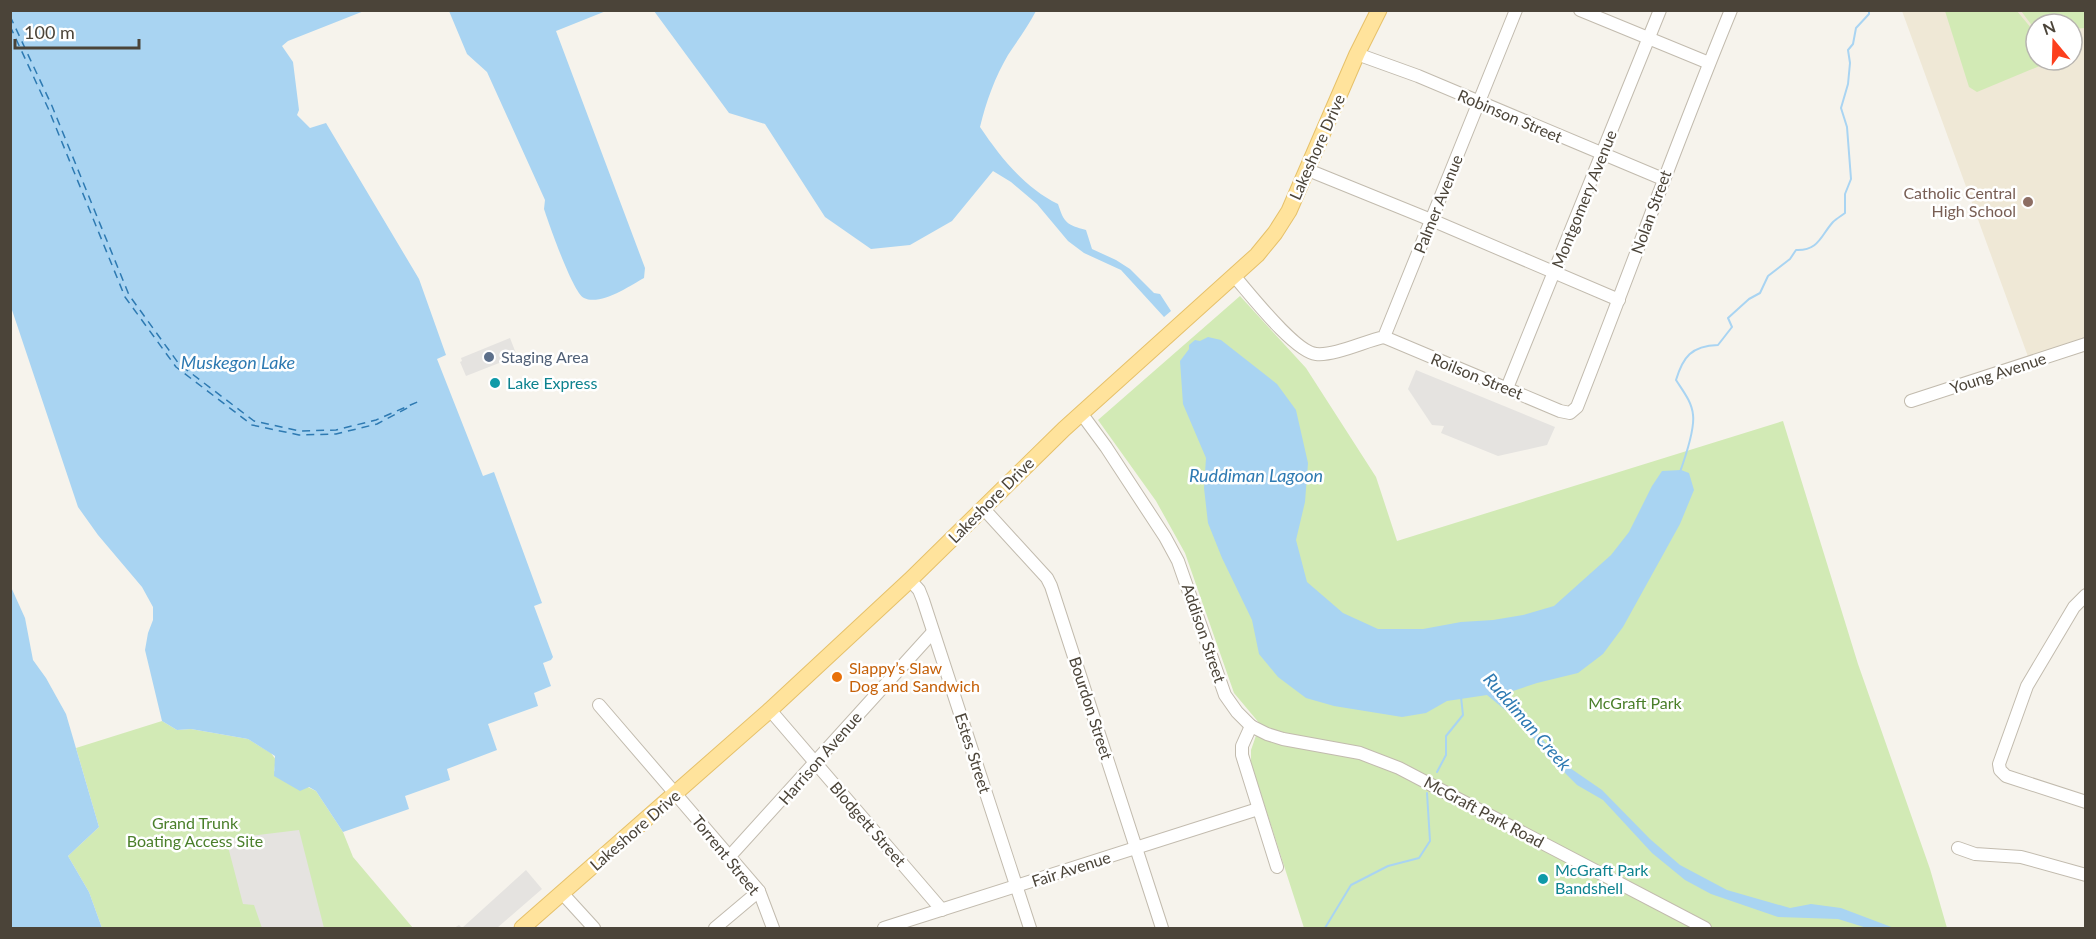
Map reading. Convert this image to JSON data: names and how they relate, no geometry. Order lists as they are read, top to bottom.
{
  "streets": {
    "main road": ["Lakeshore Drive"],
    "street": [
      "Robinson Street",
      "Montgomery Avenue",
      "Palmer Avenue",
      "Nolan Street",
      "Young Avenue",
      "Roilson Street",
      "Addison Street",
      "Bourdon Street",
      "Estes Street",
      "Harrison Avenue",
      "McGraft Park Road",
      "Blodgett Street",
      "Torrent Street",
      "Fair Avenue"
    ]
  },
  "crossings": [
    ["Robinson Street", "Lakeshore Drive"],
    ["Robinson Street", "Montgomery Avenue"],
    ["Robinson Street", "Palmer Avenue"],
    ["Robinson Street", "Nolan Street"],
    ["Lakeshore Drive", "Addison Street"],
    ["Lakeshore Drive", "Bourdon Street"],
    ["Lakeshore Drive", "Estes Street"],
    ["Lakeshore Drive", "Blodgett Street"],
    ["Lakeshore Drive", "Torrent Street"],
    ["Montgomery Avenue", "Roilson Street"],
    ["Palmer Avenue", "Roilson Street"],
    ["Nolan Street", "Roilson Street"],
    ["Addison Street", "McGraft Park Road"],
    ["Bourdon Street", "Fair Avenue"],
    ["Estes Street", "Harrison Avenue"],
    ["Estes Street", "Fair Avenue"],
    ["Harrison Avenue", "Blodgett Street"],
    ["Harrison Avenue", "Torrent Street"],
    ["Blodgett Street", "Fair Avenue"]
  ],
  "water": ["Muskegon Lake", "Ruddiman Lagoon", "Ruddiman Creek"],
  "parks": ["McGraft Park", "Grand Trunk Boating Access Site"],
  "places": [
    "Catholic Central High School",
    "Staging Area",
    "Lake Express",
    "Slappy’s Slaw Dog and Sandwich",
    "McGraft Park Bandshell"
  ],
  "scale_bar": "100 m",
  "north": "top"
}
